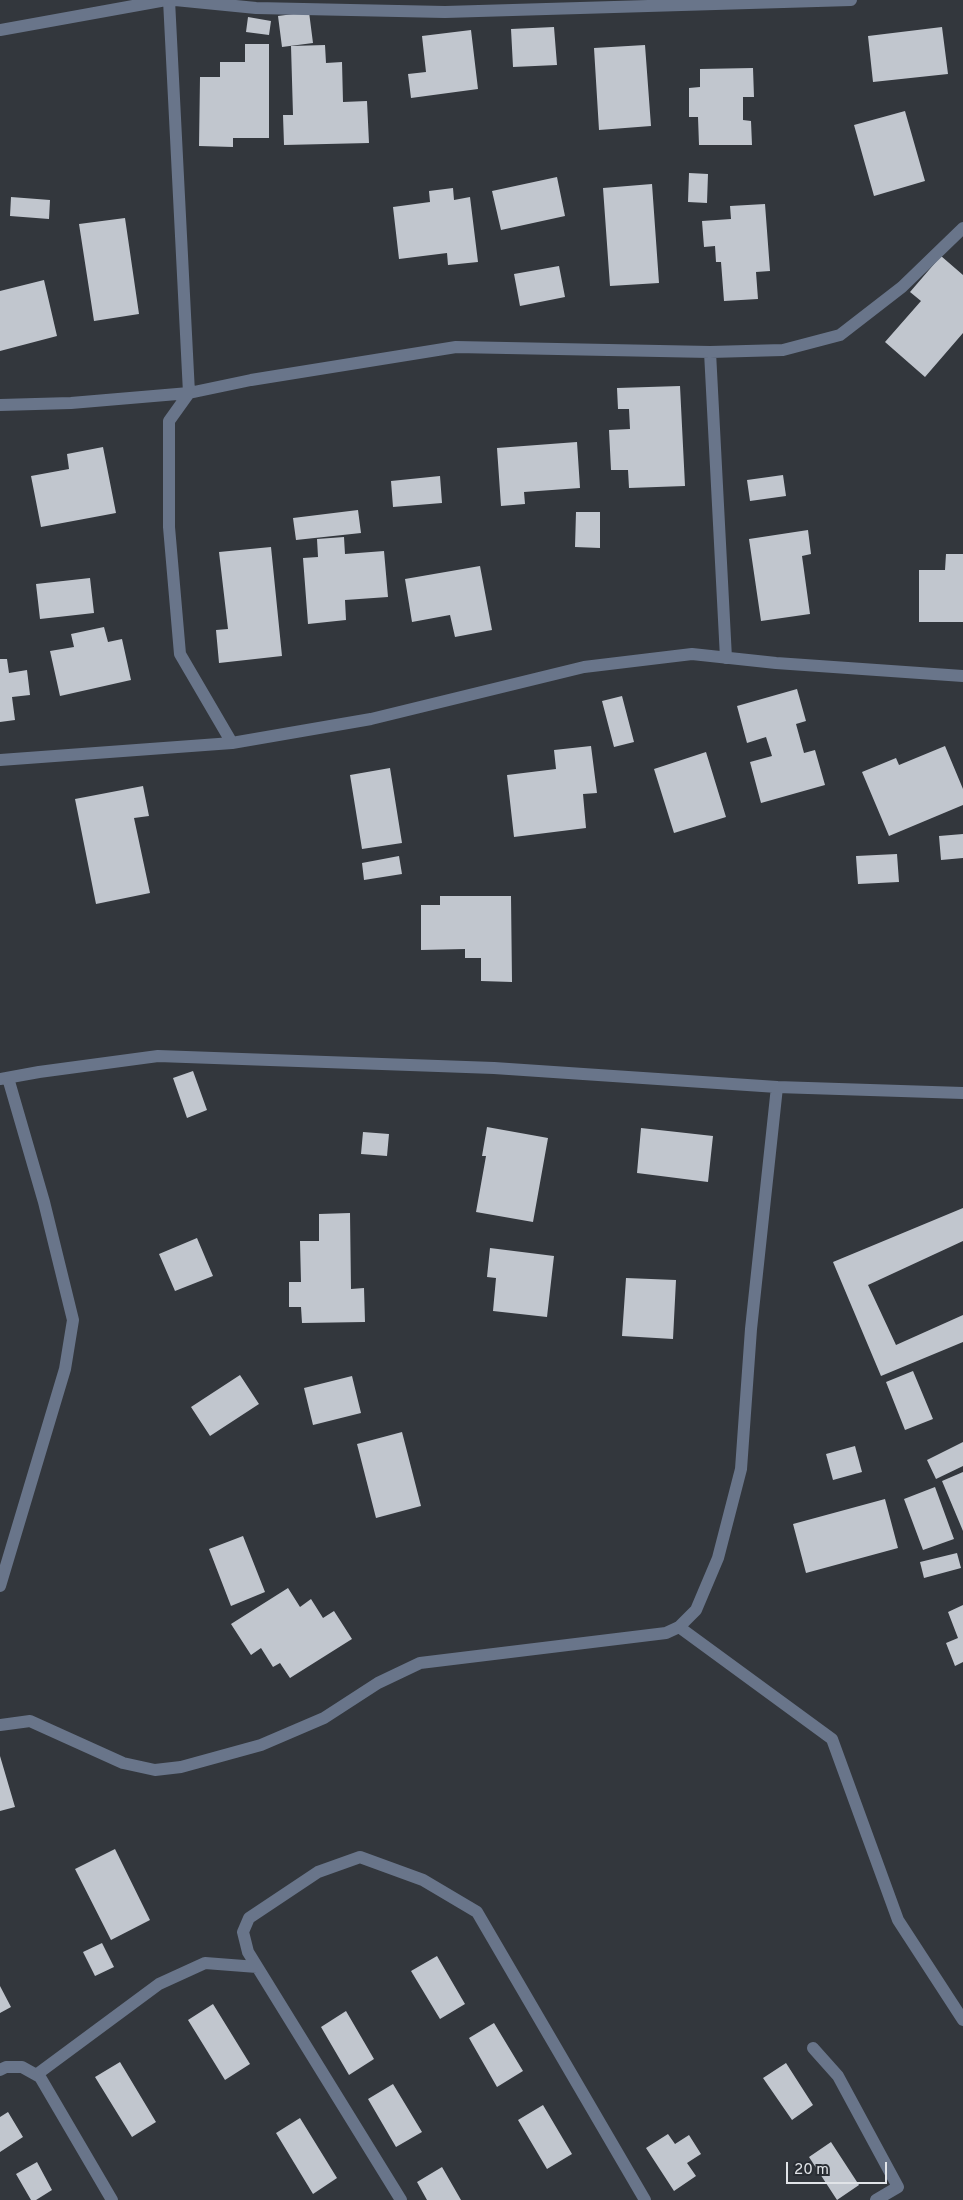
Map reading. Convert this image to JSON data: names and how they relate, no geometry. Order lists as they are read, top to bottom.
{
  "scale_bar": "20 m"
}
